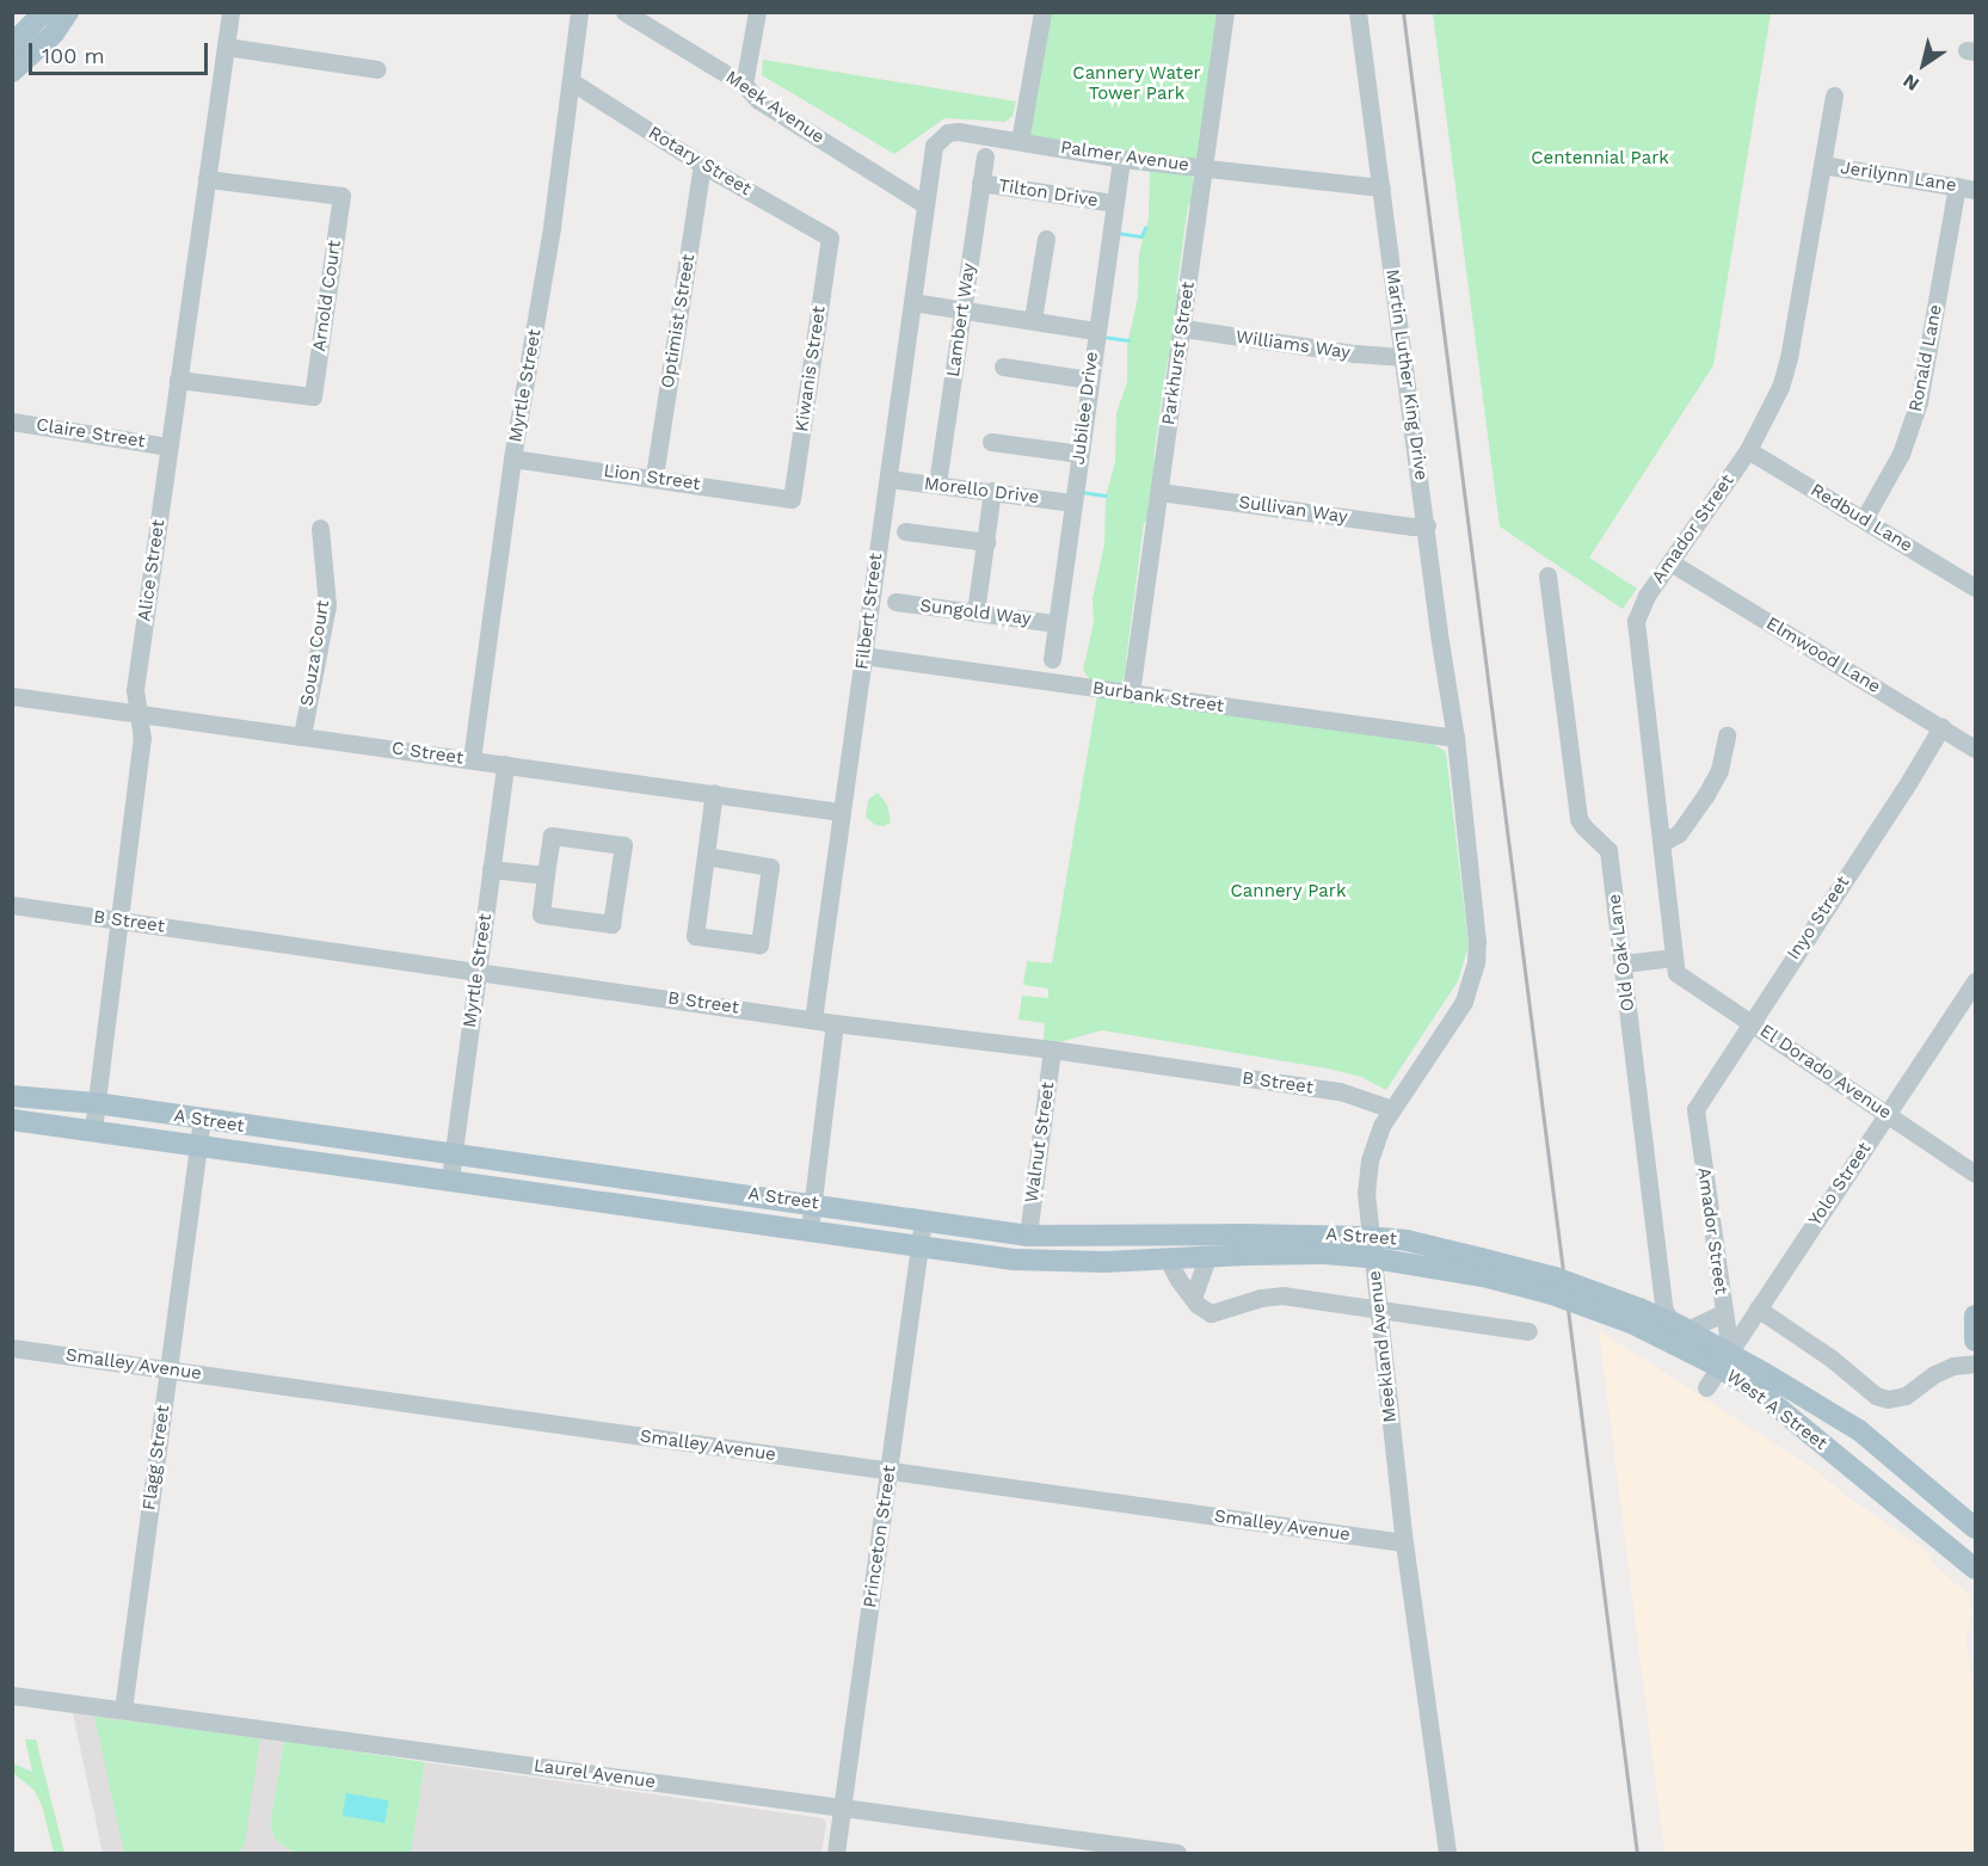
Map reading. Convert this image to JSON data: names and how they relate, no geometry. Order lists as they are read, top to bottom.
{
  "streets": {
    "main road": ["A Street", "West A Street"],
    "street": [
      "Meek Avenue",
      "Palmer Avenue",
      "Rotary Street",
      "Jerilynn Lane",
      "Tilton Drive",
      "Arnold Court",
      "Lambert Way",
      "Optimist Street",
      "Williams Way",
      "Parkhurst Street",
      "Ronald Lane",
      "Kiwanis Street",
      "Martin Luther King Drive",
      "Myrtle Street",
      "Jubilee Drive",
      "Claire Street",
      "Lion Street",
      "Morello Drive",
      "Sullivan Way",
      "Redbud Lane",
      "Amador Street",
      "Alice Street",
      "Filbert Street",
      "Sungold Way",
      "Souza Court",
      "Elmwood Lane",
      "Burbank Street",
      "C Street",
      "Inyo Street",
      "B Street",
      "Old Oak Lane",
      "El Dorado Avenue",
      "Walnut Street",
      "Yolo Street",
      "Meekland Avenue",
      "Smalley Avenue",
      "Flagg Street",
      "Princeton Street",
      "Laurel Avenue"
    ]
  },
  "crossings": [
    ["Meek Avenue", "Palmer Avenue"],
    ["Meek Avenue", "Filbert Street"],
    ["Palmer Avenue", "Parkhurst Street"],
    ["Palmer Avenue", "Martin Luther King Drive"],
    ["Palmer Avenue", "Jubilee Drive"],
    ["Palmer Avenue", "Filbert Street"],
    ["Rotary Street", "Optimist Street"],
    ["Rotary Street", "Kiwanis Street"],
    ["Rotary Street", "Myrtle Street"],
    ["Jerilynn Lane", "Ronald Lane"],
    ["Jerilynn Lane", "Amador Street"],
    ["Tilton Drive", "Lambert Way"],
    ["Tilton Drive", "Jubilee Drive"],
    ["Arnold Court", "Alice Street"],
    ["Lambert Way", "Morello Drive"],
    ["Optimist Street", "Lion Street"],
    ["Williams Way", "Parkhurst Street"],
    ["Williams Way", "Martin Luther King Drive"],
    ["Parkhurst Street", "Sullivan Way"],
    ["Parkhurst Street", "Burbank Street"],
    ["Ronald Lane", "Redbud Lane"],
    ["Kiwanis Street", "Lion Street"],
    ["Martin Luther King Drive", "Sullivan Way"],
    ["Martin Luther King Drive", "Burbank Street"],
    ["Martin Luther King Drive", "Meekland Avenue"],
    ["Myrtle Street", "Lion Street"],
    ["Myrtle Street", "C Street"],
    ["Myrtle Street", "B Street"],
    ["Myrtle Street", "A Street"],
    ["Jubilee Drive", "Morello Drive"],
    ["Jubilee Drive", "Sungold Way"],
    ["Claire Street", "Alice Street"],
    ["Morello Drive", "Filbert Street"],
    ["Redbud Lane", "Amador Street"],
    ["Amador Street", "Elmwood Lane"],
    ["Amador Street", "Inyo Street"],
    ["Amador Street", "Old Oak Lane"],
    ["Amador Street", "El Dorado Avenue"],
    ["Amador Street", "Yolo Street"],
    ["Alice Street", "C Street"],
    ["Alice Street", "B Street"],
    ["Alice Street", "A Street"],
    ["Filbert Street", "Burbank Street"],
    ["Filbert Street", "C Street"],
    ["Filbert Street", "B Street"],
    ["Souza Court", "C Street"],
    ["Elmwood Lane", "Inyo Street"],
    ["Burbank Street", "Meekland Avenue"],
    ["Inyo Street", "El Dorado Avenue"],
    ["B Street", "Walnut Street"],
    ["B Street", "Meekland Avenue"],
    ["Old Oak Lane", "Yolo Street"],
    ["El Dorado Avenue", "Yolo Street"],
    ["A Street", "Walnut Street"],
    ["A Street", "West A Street"],
    ["A Street", "Flagg Street"],
    ["A Street", "Princeton Street"],
    ["Meekland Avenue", "Smalley Avenue"],
    ["Smalley Avenue", "Flagg Street"],
    ["Smalley Avenue", "Princeton Street"],
    ["Flagg Street", "Laurel Avenue"],
    ["Princeton Street", "Laurel Avenue"]
  ],
  "parks": ["Cannery Water Tower Park", "Centennial Park", "Cannery Park"],
  "scale_bar": "100 m",
  "north": "bottom left"
}
